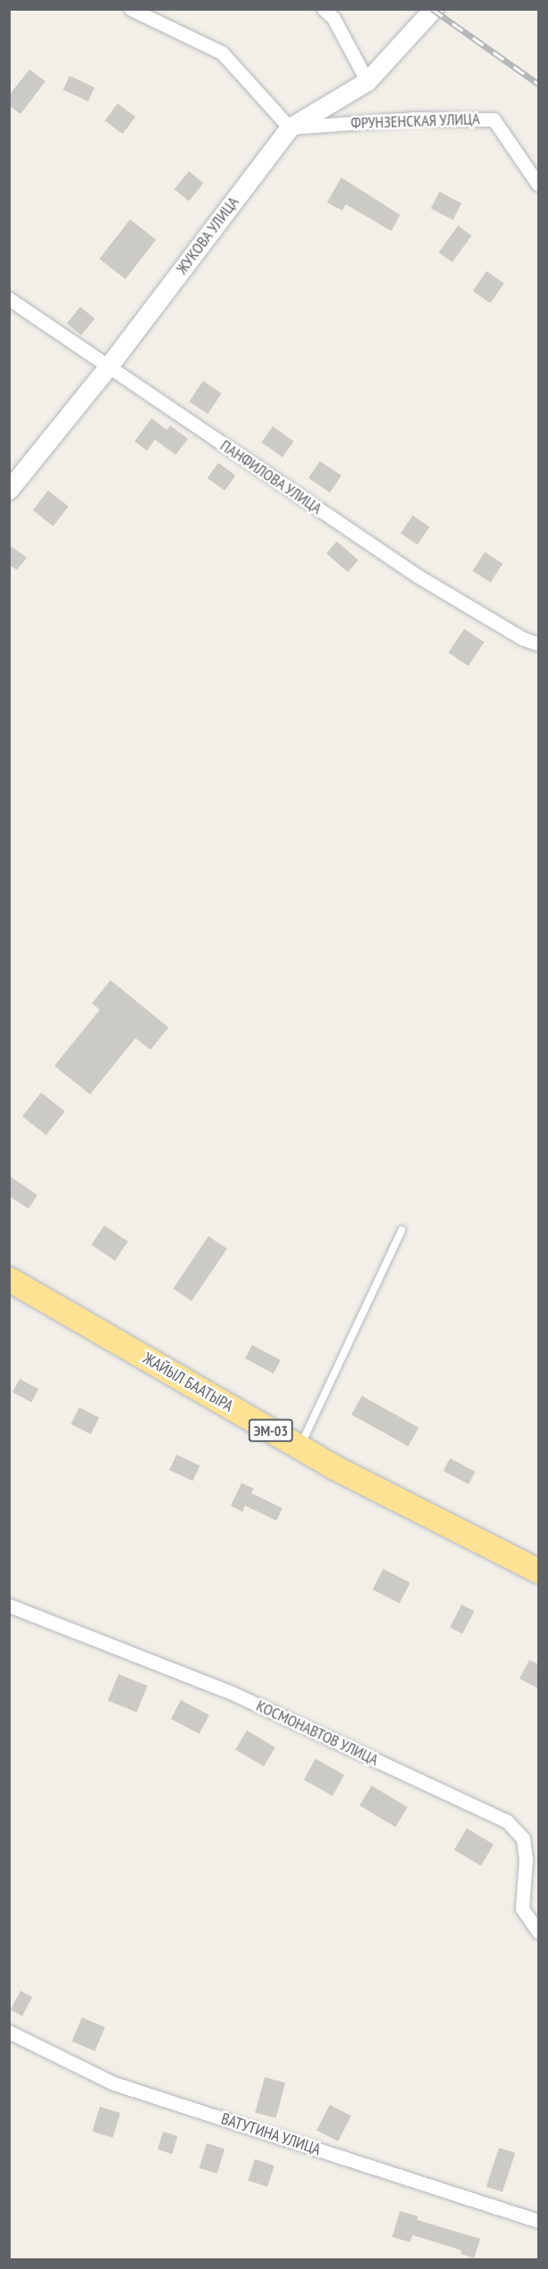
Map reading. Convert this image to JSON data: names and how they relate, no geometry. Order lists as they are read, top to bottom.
{
  "streets": {
    "highway": ["ЖАЙЫЛ БААТЫРА", "ЭМ-03"],
    "street": [
      "ФРУНЗЕНСКАЯ УЛИЦА",
      "ЖУКОВА УЛИЦА",
      "ПАНФИЛОВА УЛИЦА",
      "КОСМОНАВТОВ УЛИЦА",
      "ВАТУТИНА УЛИЦА"
    ]
  },
  "crossings": [
    ["ФРУНЗЕНСКАЯ УЛИЦА", "ЖУКОВА УЛИЦА"],
    ["ЖУКОВА УЛИЦА", "ПАНФИЛОВА УЛИЦА"]
  ]
}
